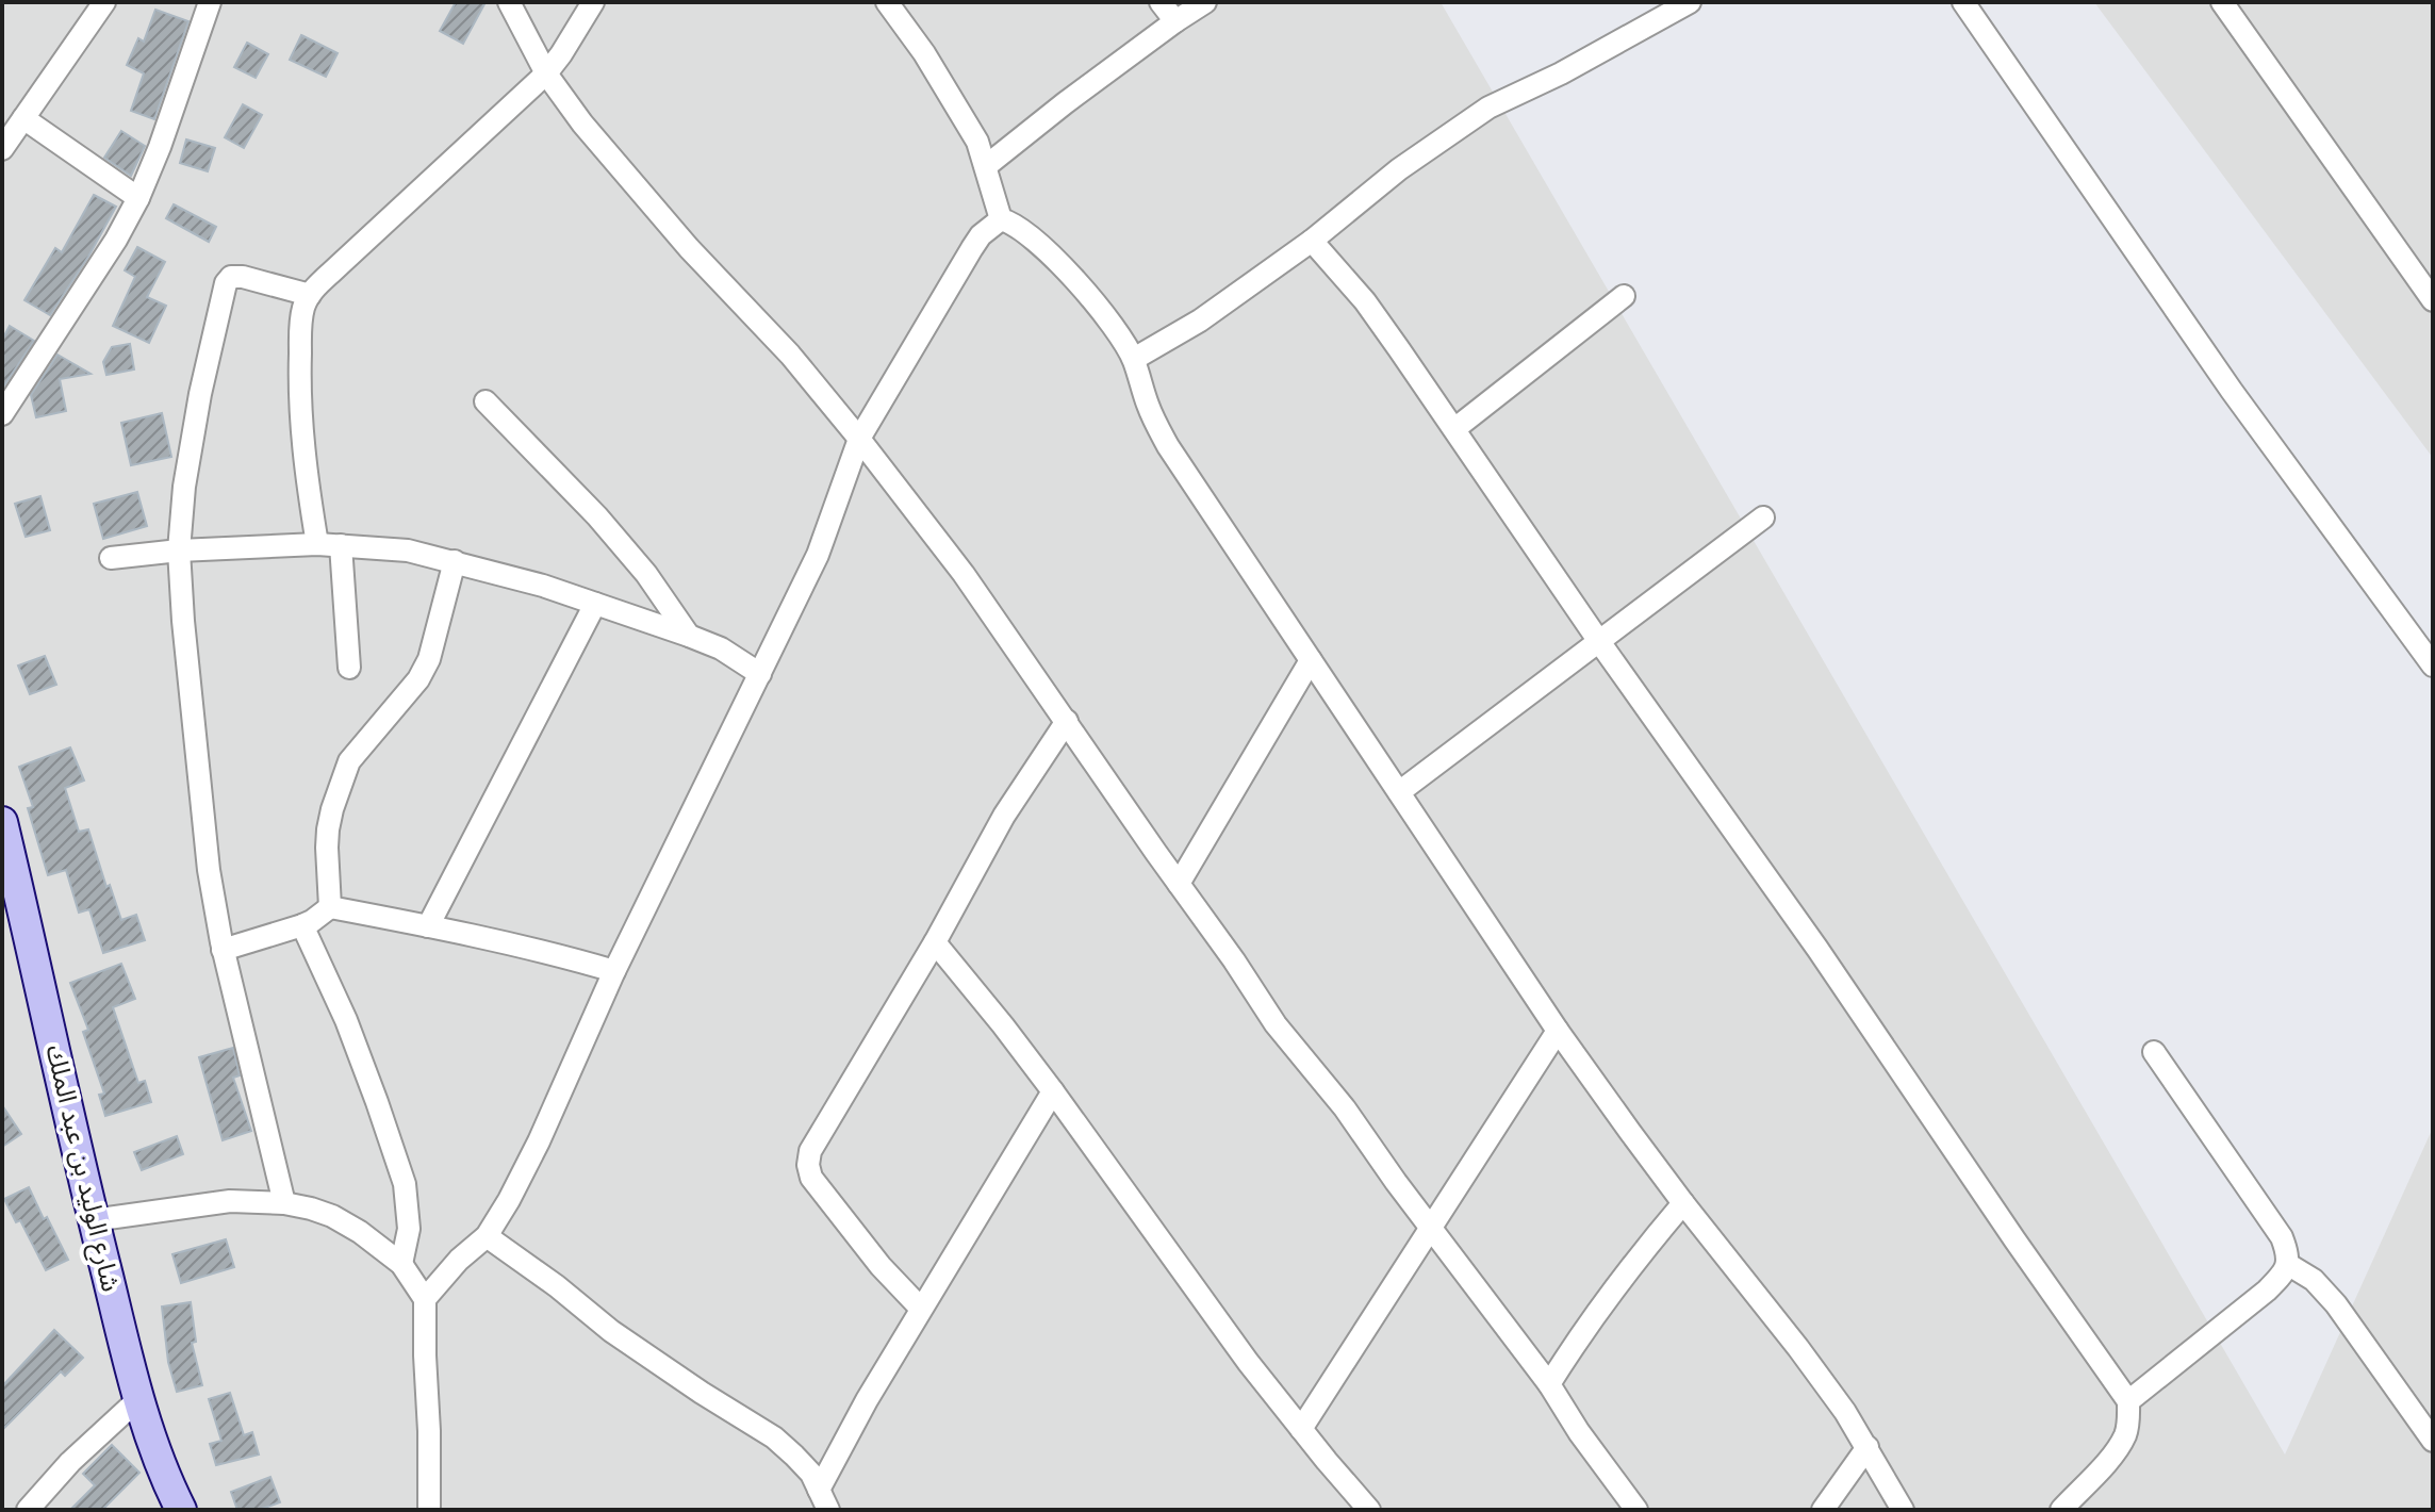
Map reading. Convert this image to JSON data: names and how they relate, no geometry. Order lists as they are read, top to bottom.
{
  "streets": {
    "street": ["شارع الوليد بن عبد الملك"]
  }
}
